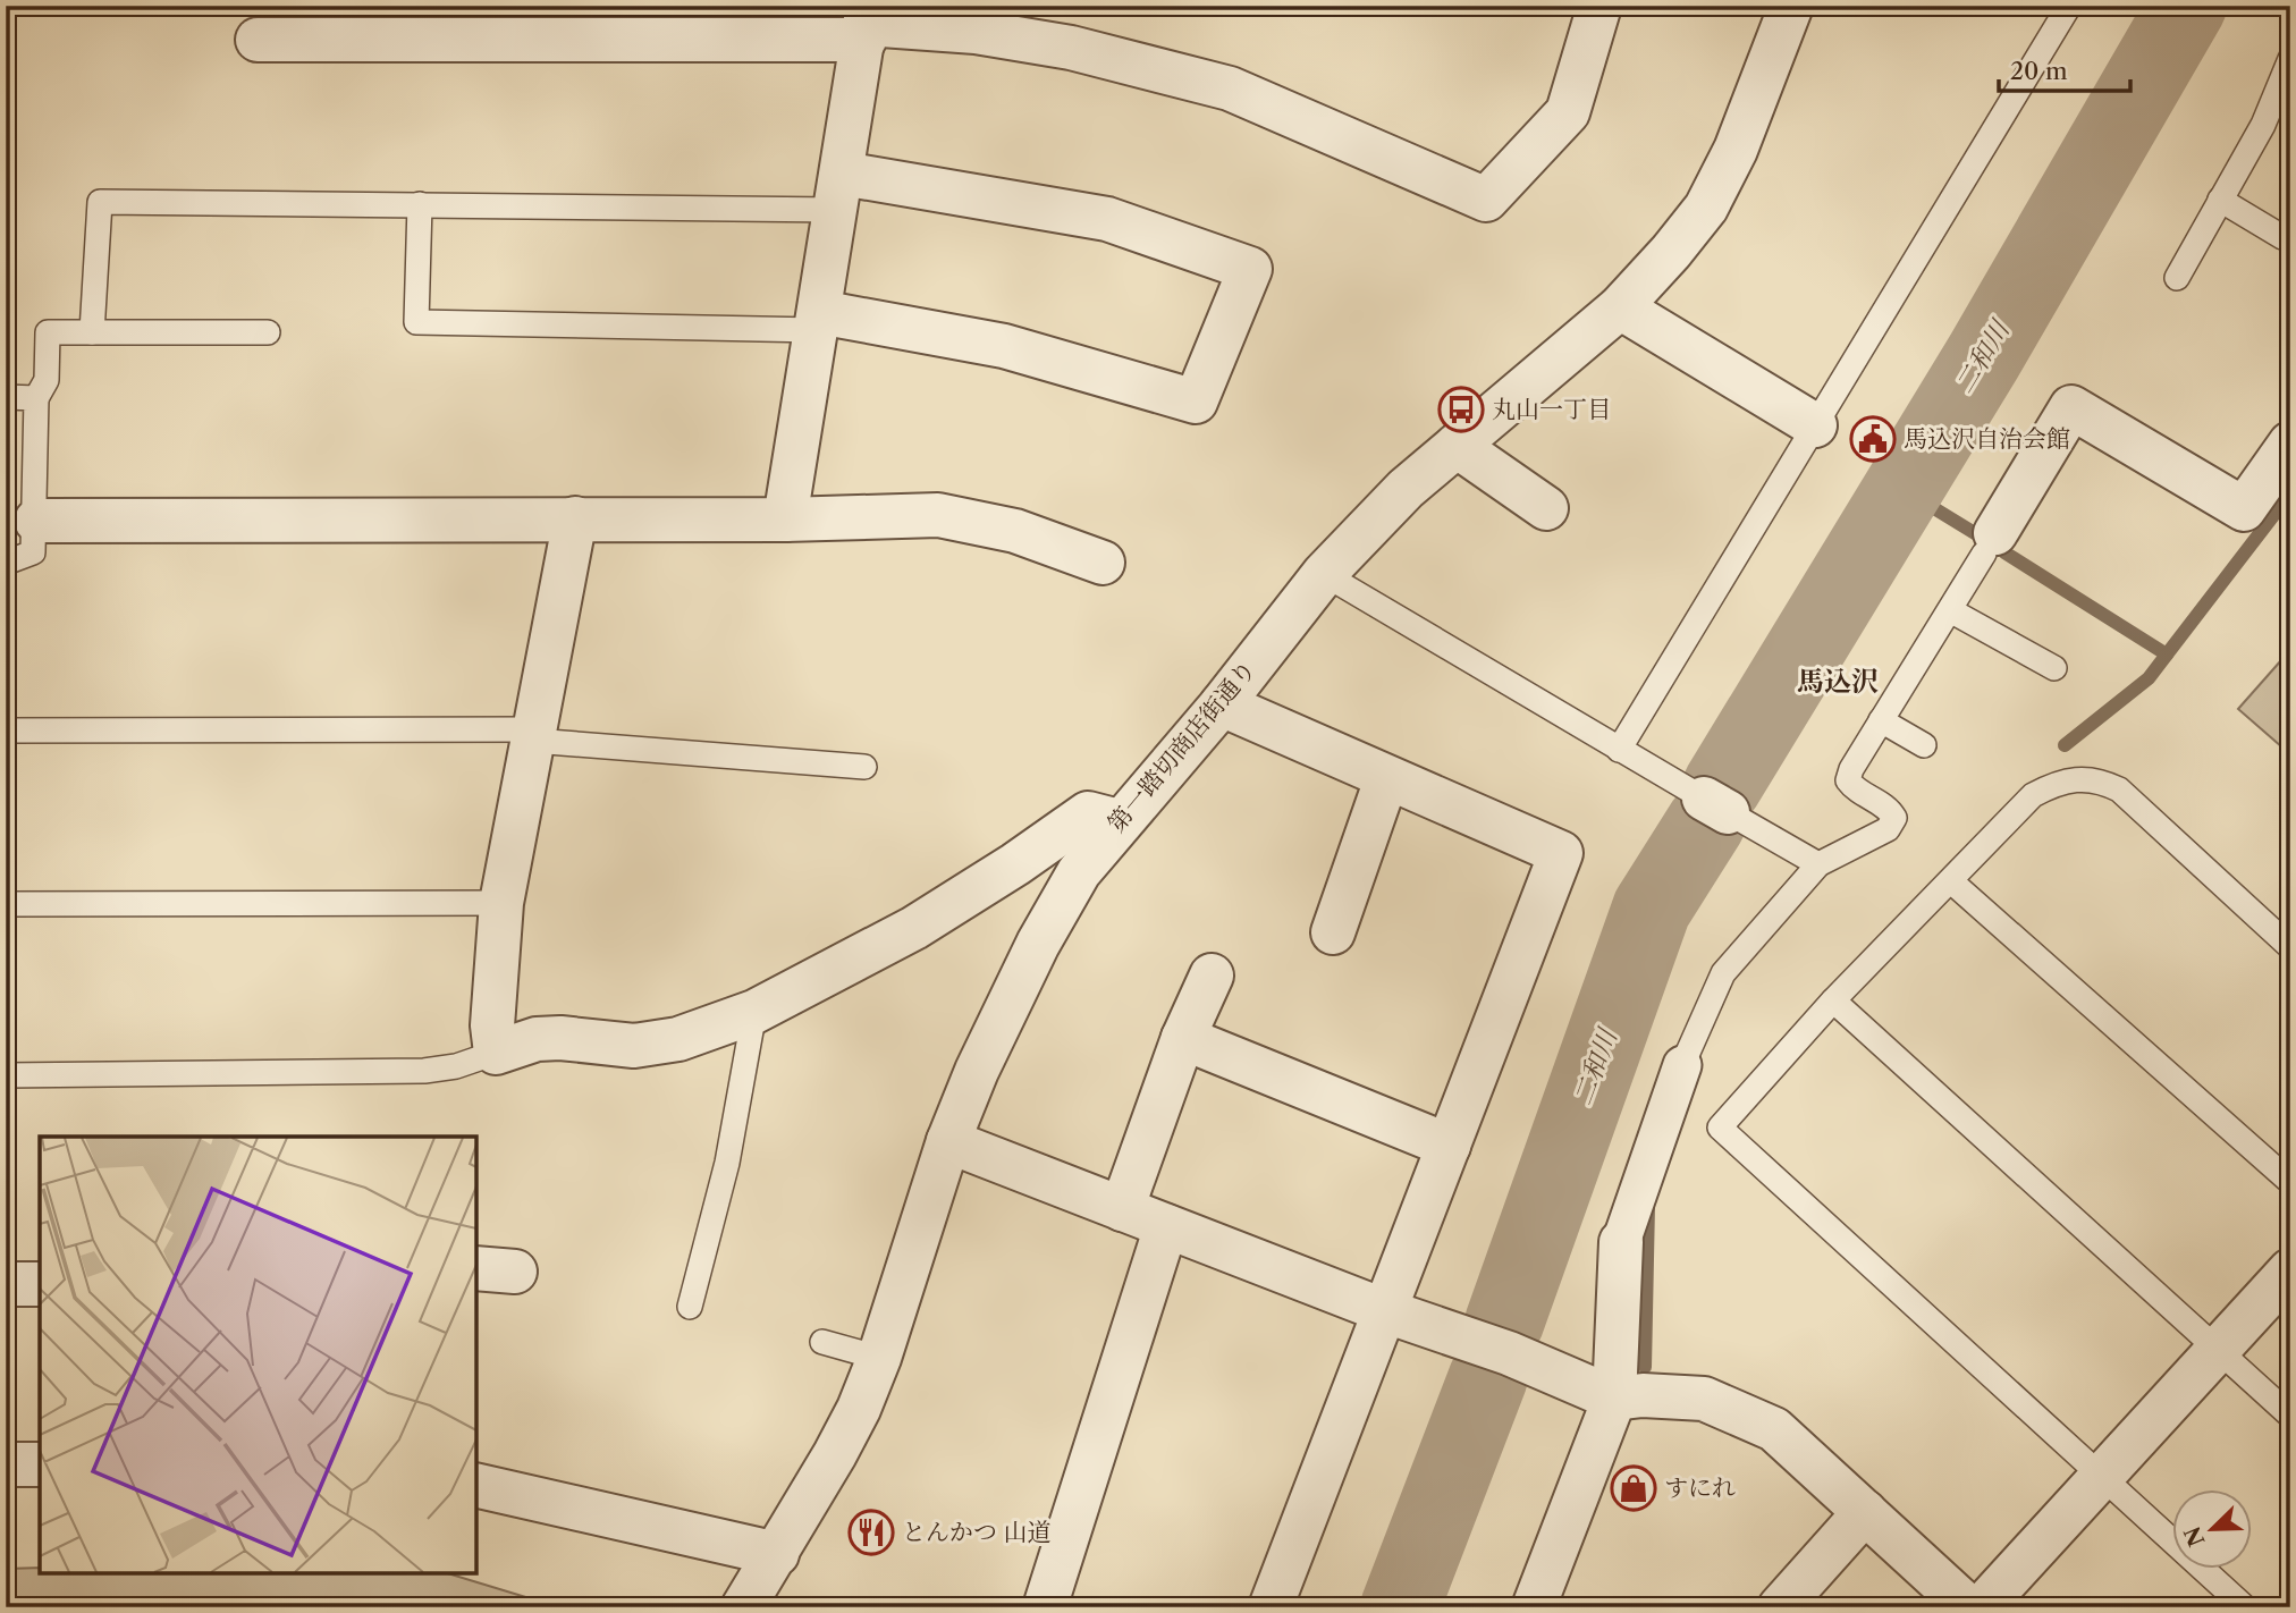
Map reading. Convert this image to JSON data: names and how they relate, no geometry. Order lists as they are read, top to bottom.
{
  "streets": {
    "street": ["第一踏切商店街通り"]
  },
  "districts": ["馬込沢"],
  "water": ["二和川"],
  "places": {
    "bus stop": ["丸山一丁目"],
    "public building": ["馬込沢自治会館"],
    "shop": ["すにれ"],
    "restaurant": ["とんかつ 山道"]
  },
  "scale_bar": "20 m",
  "north": "bottom left"
}
